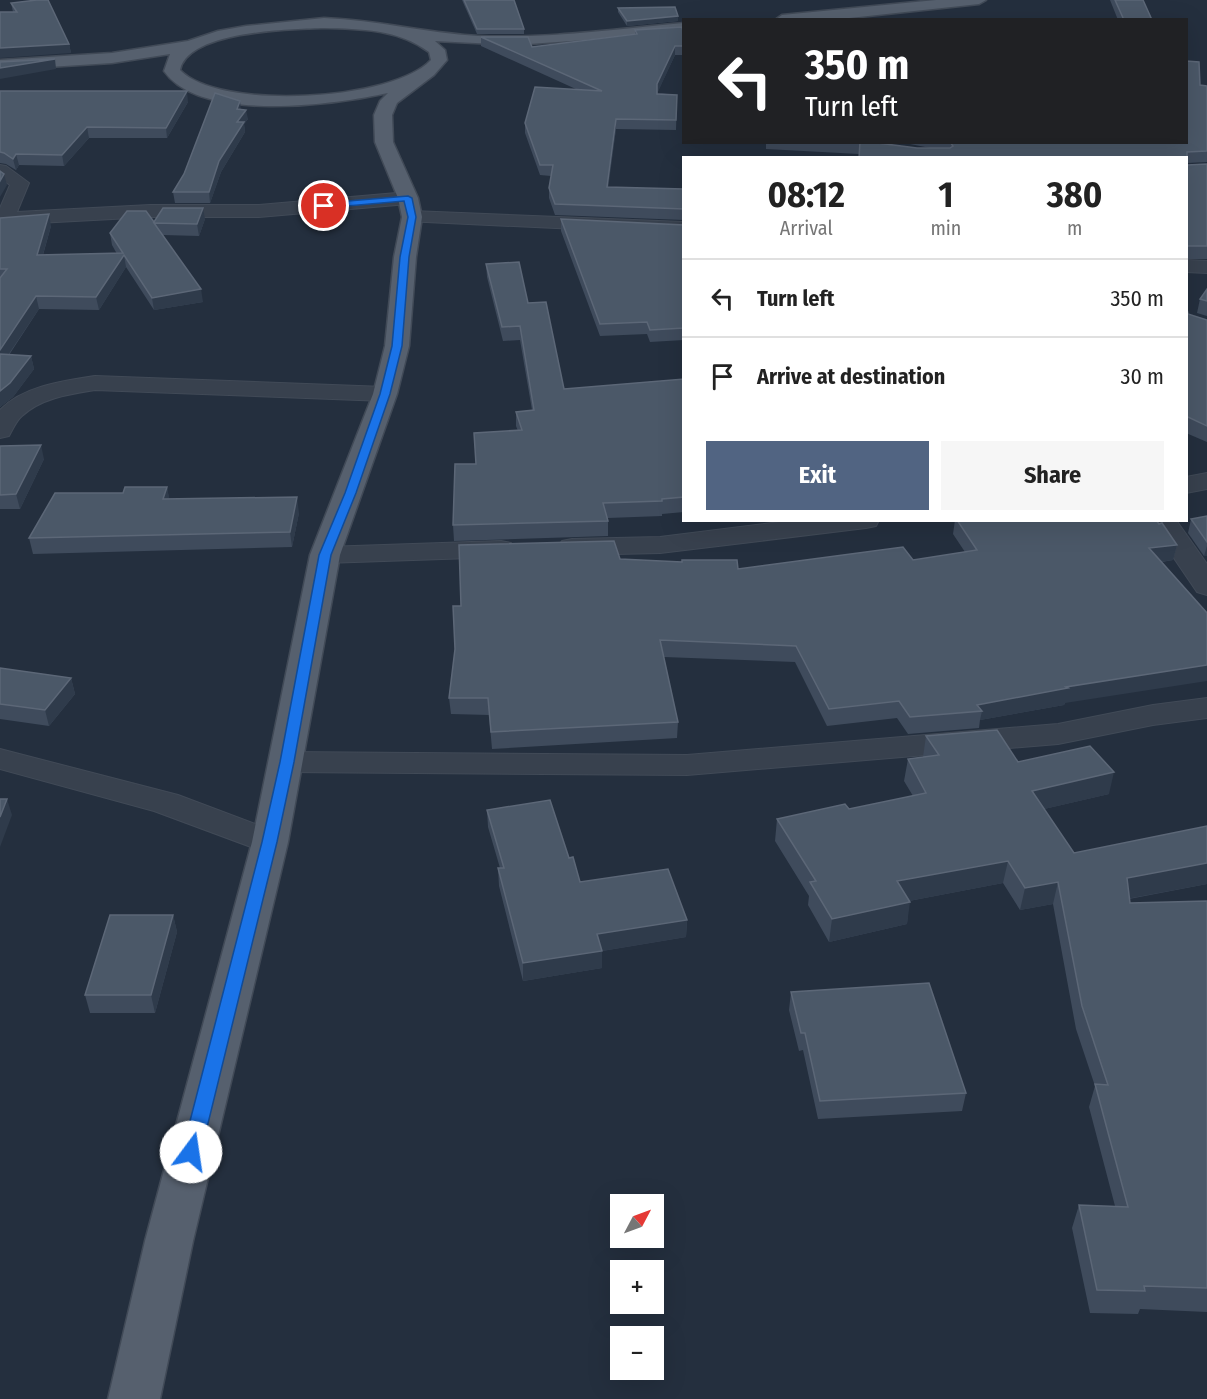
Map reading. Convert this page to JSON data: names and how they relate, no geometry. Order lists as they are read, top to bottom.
{
  "north": "top right",
  "page": {
    "turn": ["350 m", "Turn left"],
    "eta": [
      "08:12",
      "Arrival",
      "1",
      "min",
      "380",
      "m"
    ],
    "list": [
      {
        "name": "Turn left",
        "value": "350 m"
      },
      {
        "name": "Arrive at destination",
        "value": "30 m"
      }
    ],
    "buttons": ["Exit", "Share"],
    "map_buttons": ["+", "−"]
  }
}
